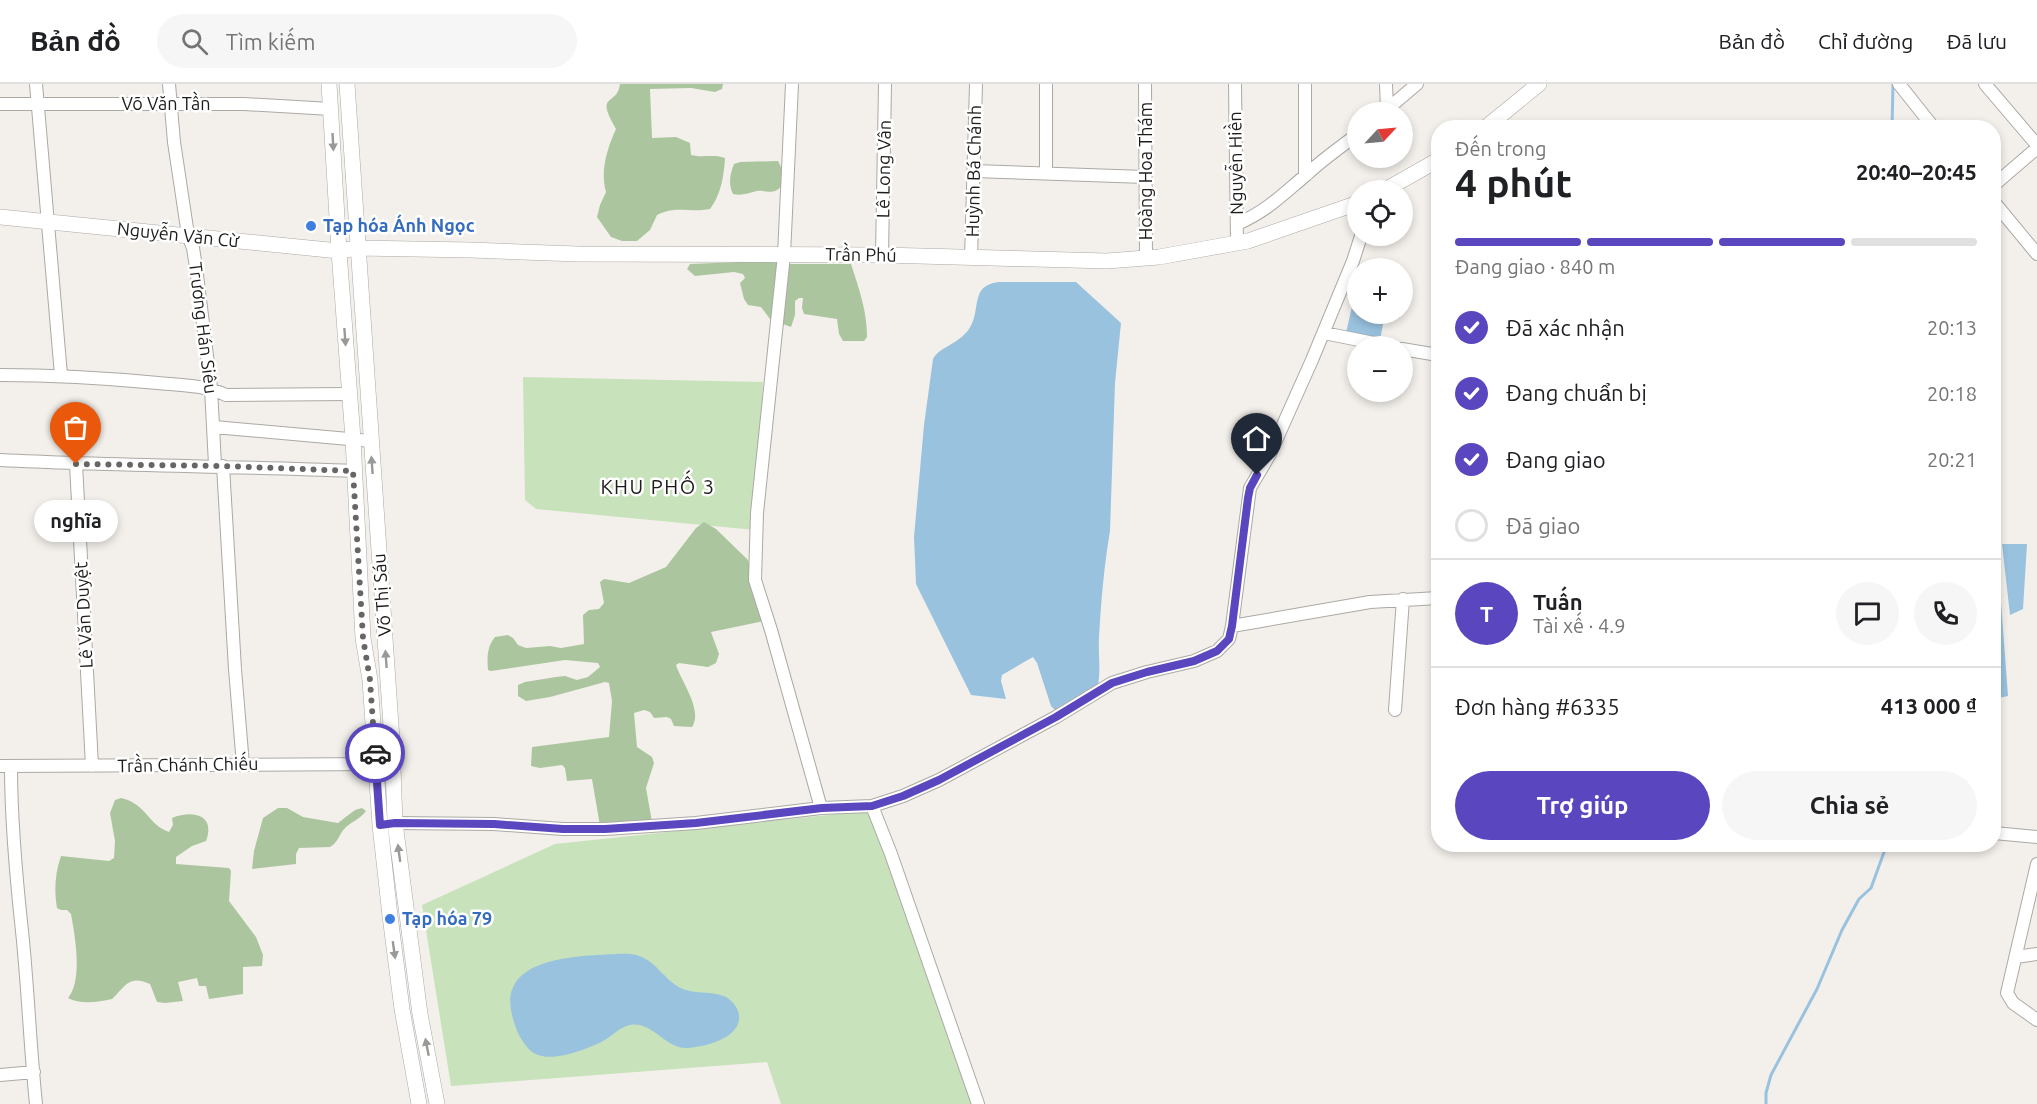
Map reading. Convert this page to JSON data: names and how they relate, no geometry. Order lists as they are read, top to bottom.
{
  "streets": {
    "main road": ["Nguyễn Văn Cừ", "Trần Phú", "Võ Thị Sáu"],
    "street": [
      "Võ Văn Tần",
      "Nguyễn Hiền",
      "Lê Long Vân",
      "Huỳnh Bá Chánh",
      "Hoàng Hoa Thám",
      "Trương Hán Siêu",
      "Lê Văn Duyệt",
      "Trần Chánh Chiếu"
    ]
  },
  "crossings": [
    ["Võ Văn Tần", "Trương Hán Siêu"],
    ["Võ Văn Tần", "Võ Thị Sáu"],
    ["Nguyễn Hiền", "Trần Phú"],
    ["Lê Long Vân", "Trần Phú"],
    ["Huỳnh Bá Chánh", "Trần Phú"],
    ["Hoàng Hoa Thám", "Trần Phú"],
    ["Nguyễn Văn Cừ", "Trần Phú"],
    ["Nguyễn Văn Cừ", "Trương Hán Siêu"],
    ["Nguyễn Văn Cừ", "Võ Thị Sáu"],
    ["Trần Phú", "Võ Thị Sáu"],
    ["Trương Hán Siêu", "Trần Chánh Chiếu"],
    ["Võ Thị Sáu", "Trần Chánh Chiếu"],
    ["Lê Văn Duyệt", "Trần Chánh Chiếu"]
  ],
  "districts": ["KHU PHỐ 3"],
  "places": ["Tạp hóa Ánh Ngọc", "nghĩa", "Tạp hóa 79"],
  "north": "top right",
  "page": {
    "header": "Bản đồ",
    "search": "Tìm kiếm",
    "nav": ["Bản đồ", "Chỉ đường", "Đã lưu"],
    "map_buttons": ["+", "−"],
    "heading": ["4 phút", "Đến trong", "20:40–20:45"],
    "panel": [
      "Tuấn",
      "Tài xế · 4.9",
      "Đơn hàng #6335",
      "413 000 ₫"
    ],
    "bar": "Đang giao · 840 m",
    "list": [
      ["Đã xác nhận", "20:13"],
      ["Đang chuẩn bị", "20:18"],
      ["Đang giao", "20:21"],
      "Đã giao"
    ],
    "bubble": "nghĩa",
    "round": "T",
    "buttons": ["Trợ giúp", "Chia sẻ"]
  }
}
